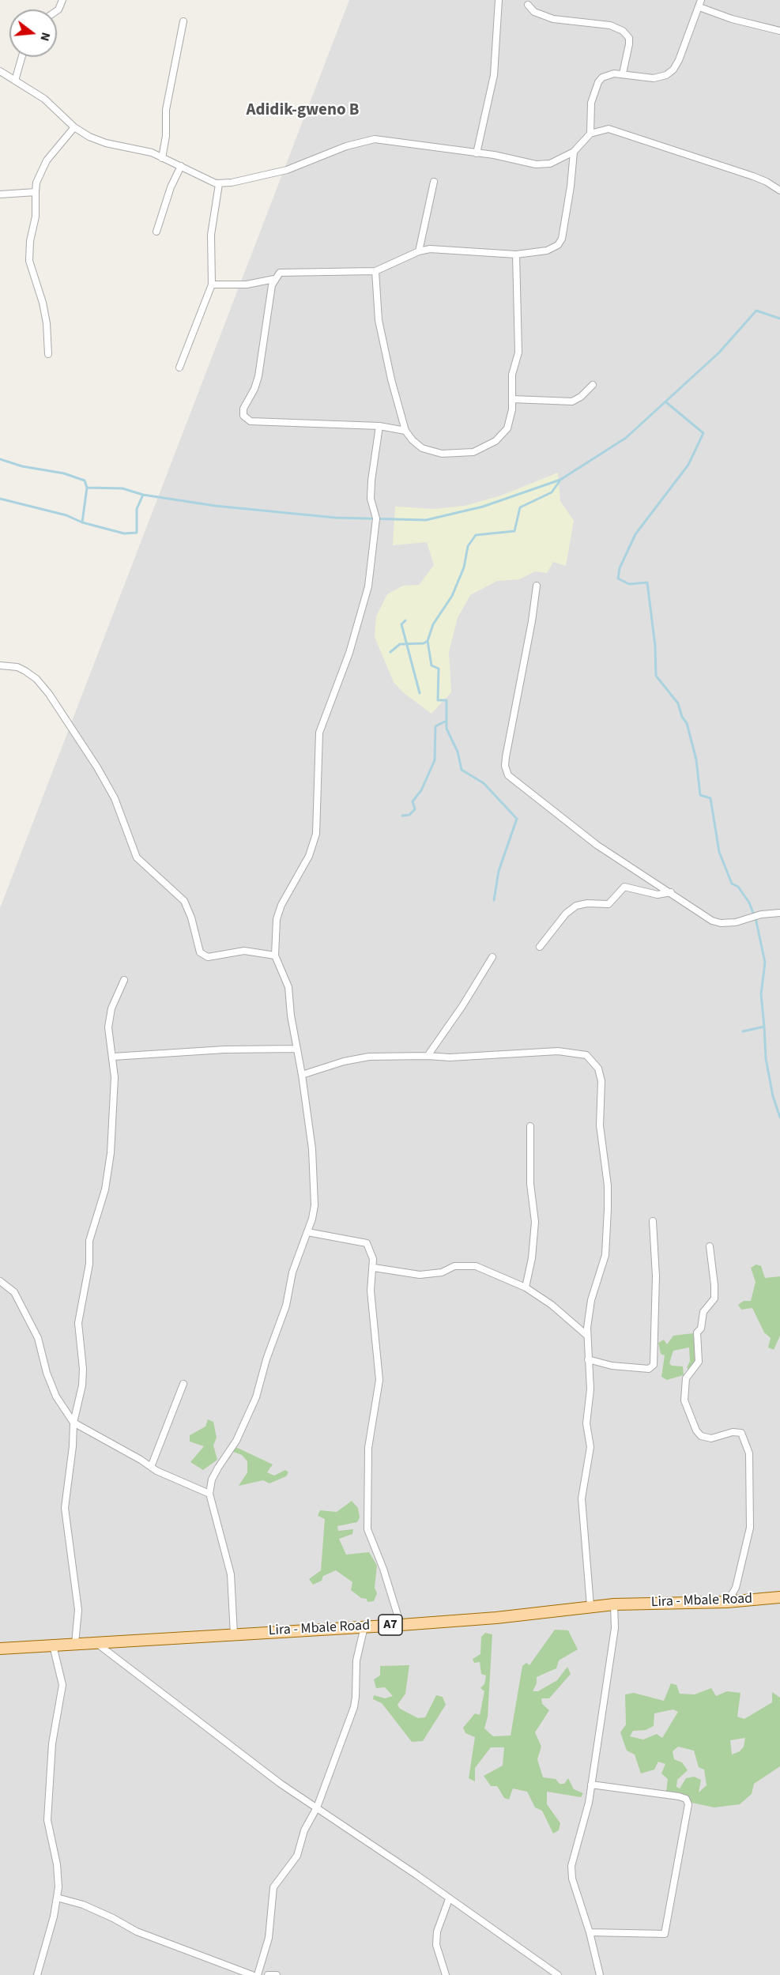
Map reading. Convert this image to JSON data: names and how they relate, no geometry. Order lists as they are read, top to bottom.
{
  "streets": {
    "main road": ["Lira - Mbale Road", "A7"]
  },
  "districts": ["Adidik-gweno B"],
  "north": "right"
}
